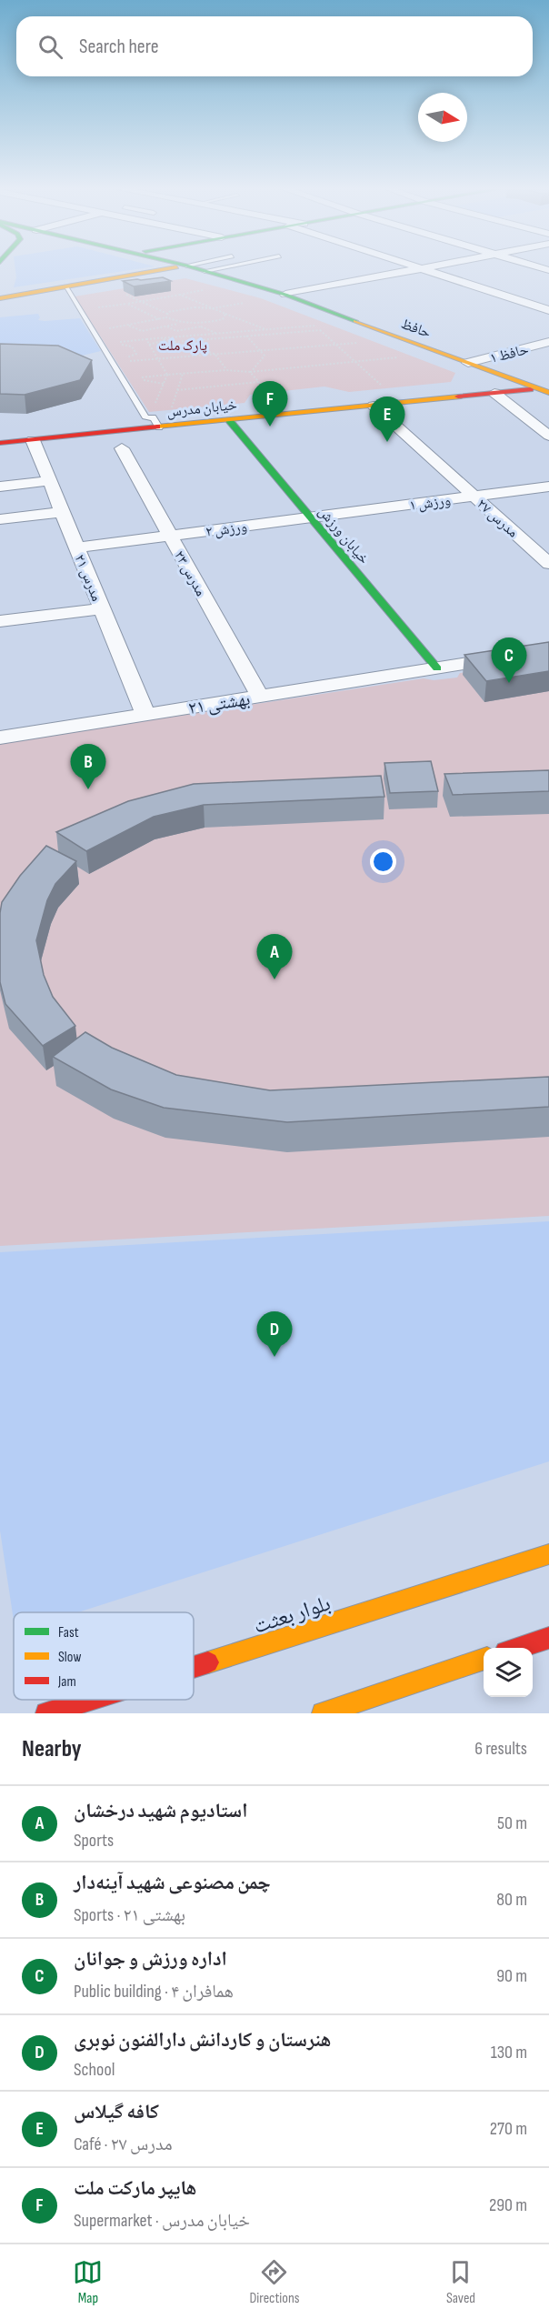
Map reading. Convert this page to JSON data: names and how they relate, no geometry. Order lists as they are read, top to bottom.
{
  "streets": {
    "main road": [
      "حافظ",
      "خیابان مدرس",
      "خیابان ورزش",
      "بلوار بعثت"
    ],
    "street": [
      "حافظ ۱",
      "ورزش ۱",
      "مدرس ۲۷",
      "ورزش ۲",
      "مدرس ۲۳",
      "مدرس ۲۱",
      "بهشتی ۲۱"
    ]
  },
  "crossings": [
    ["حافظ", "حافظ ۱"],
    ["حافظ", "خیابان مدرس"],
    ["خیابان مدرس", "مدرس ۲۷"],
    ["خیابان مدرس", "خیابان ورزش"],
    ["خیابان مدرس", "مدرس ۲۱"],
    ["ورزش ۱", "مدرس ۲۷"],
    ["ورزش ۱", "ورزش ۲"],
    ["ورزش ۱", "خیابان ورزش"],
    ["ورزش ۲", "خیابان ورزش"],
    ["ورزش ۲", "مدرس ۲۳"],
    ["ورزش ۲", "مدرس ۲۱"],
    ["خیابان ورزش", "بهشتی ۲۱"],
    ["مدرس ۲۳", "بهشتی ۲۱"],
    ["مدرس ۲۱", "بهشتی ۲۱"]
  ],
  "parks": ["پارک ملت"],
  "legend": ["Fast", "Slow", "Jam"],
  "north": "right",
  "page": {
    "search": "Search here",
    "pins": [
      "F",
      "E",
      "C",
      "B",
      "A",
      "D"
    ],
    "heading": ["Nearby", "6 results"],
    "list": [
      {
        "mark": "A",
        "name": "استادیوم شهید درخشان",
        "note": "Sports",
        "value": "50 m"
      },
      {
        "mark": "B",
        "name": "چمن مصنوعی شهید آینه‌دار",
        "note": "Sports · بهشتی ۲۱",
        "value": "80 m"
      },
      {
        "mark": "C",
        "name": "اداره ورزش و جوانان",
        "note": "Public building · همافران ۴",
        "value": "90 m"
      },
      {
        "mark": "D",
        "name": "هنرستان و کاردانش دارالفنون نوبری",
        "note": "School",
        "value": "130 m"
      },
      {
        "mark": "E",
        "name": "کافه گیلاس",
        "note": "Café · مدرس ۲۷",
        "value": "270 m"
      },
      {
        "mark": "F",
        "name": "هایپر مارکت ملت",
        "note": "Supermarket · خیابان مدرس",
        "value": "290 m"
      }
    ],
    "nav": ["Map", "Directions", "Saved"]
  }
}
